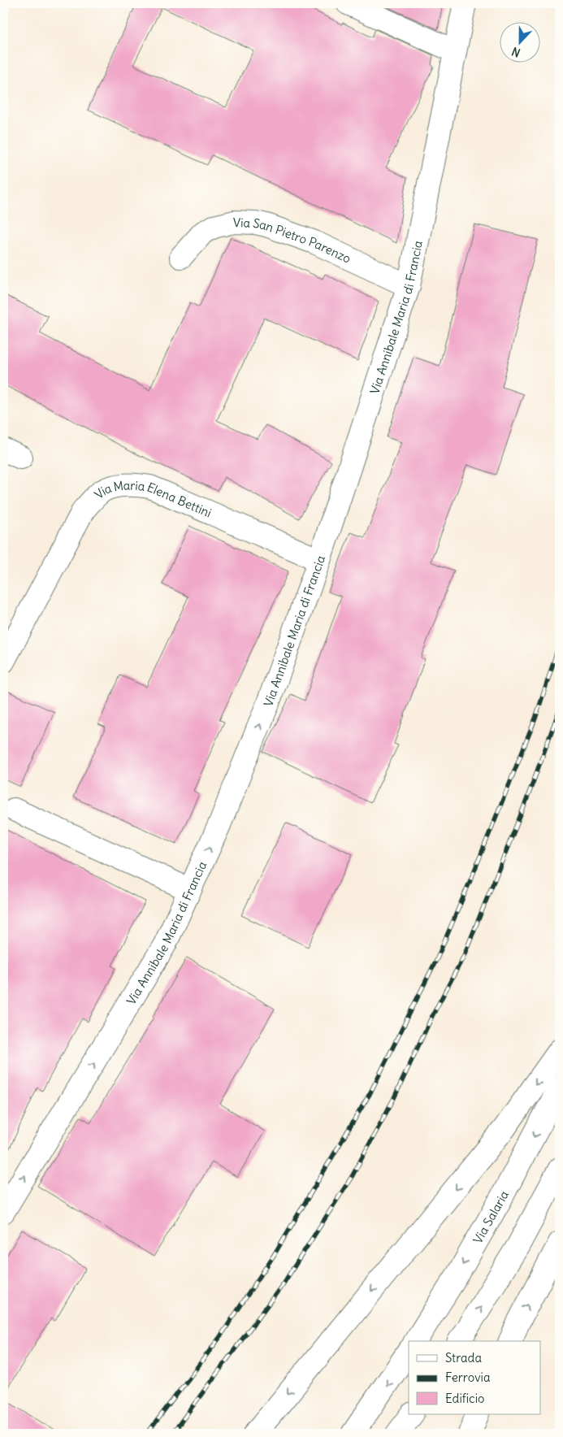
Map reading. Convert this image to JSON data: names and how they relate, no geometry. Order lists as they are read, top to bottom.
{
  "streets": {
    "street": [
      "Via San Pietro Parenzo",
      "Via Annibale Maria di Francia",
      "Via Maria Elena Bettini",
      "Via Salaria"
    ]
  },
  "crossings": [
    ["Via San Pietro Parenzo", "Via Annibale Maria di Francia"],
    ["Via Annibale Maria di Francia", "Via Maria Elena Bettini"]
  ],
  "one_way": ["Via Annibale Maria di Francia"],
  "legend": ["Strada", "Ferrovia", "Edificio"],
  "north": "bottom"
}
